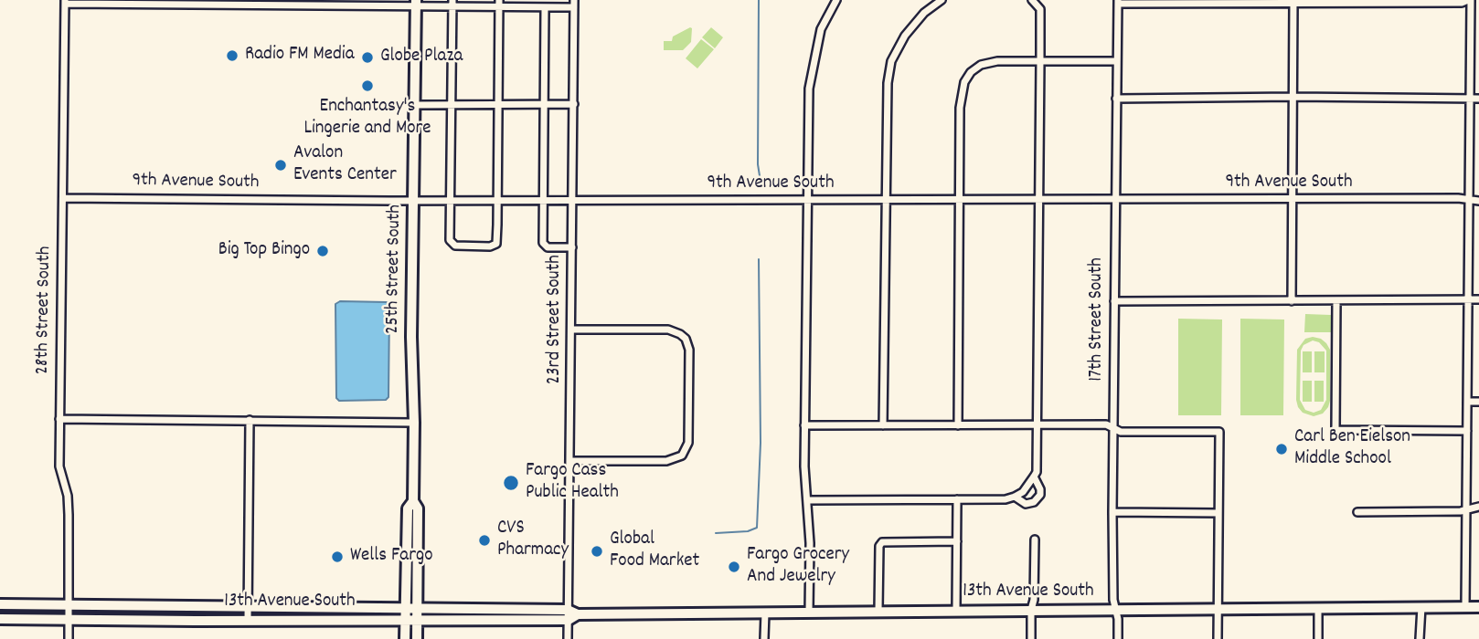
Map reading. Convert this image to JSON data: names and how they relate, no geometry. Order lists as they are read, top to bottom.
{
  "streets": {
    "main road": ["25th Street South", "13th Avenue South"],
    "street": [
      "9th Avenue South",
      "28th Street South",
      "23rd Street South",
      "17th Street South"
    ]
  },
  "crossings": [
    ["9th Avenue South", "25th Street South"],
    ["9th Avenue South", "28th Street South"],
    ["9th Avenue South", "23rd Street South"],
    ["9th Avenue South", "17th Street South"],
    ["25th Street South", "13th Avenue South"],
    ["28th Street South", "13th Avenue South"],
    ["23rd Street South", "13th Avenue South"],
    ["17th Street South", "13th Avenue South"]
  ],
  "places": [
    "Radio FM Media",
    "Globe Plaza",
    "Enchantasy's Lingerie and More",
    "Avalon Events Center",
    "Big Top Bingo",
    "Carl Ben Eielson Middle School",
    "Fargo Cass Public Health",
    "CVS Pharmacy",
    "Global Food Market",
    "Wells Fargo",
    "Fargo Grocery And Jewelry"
  ]
}
